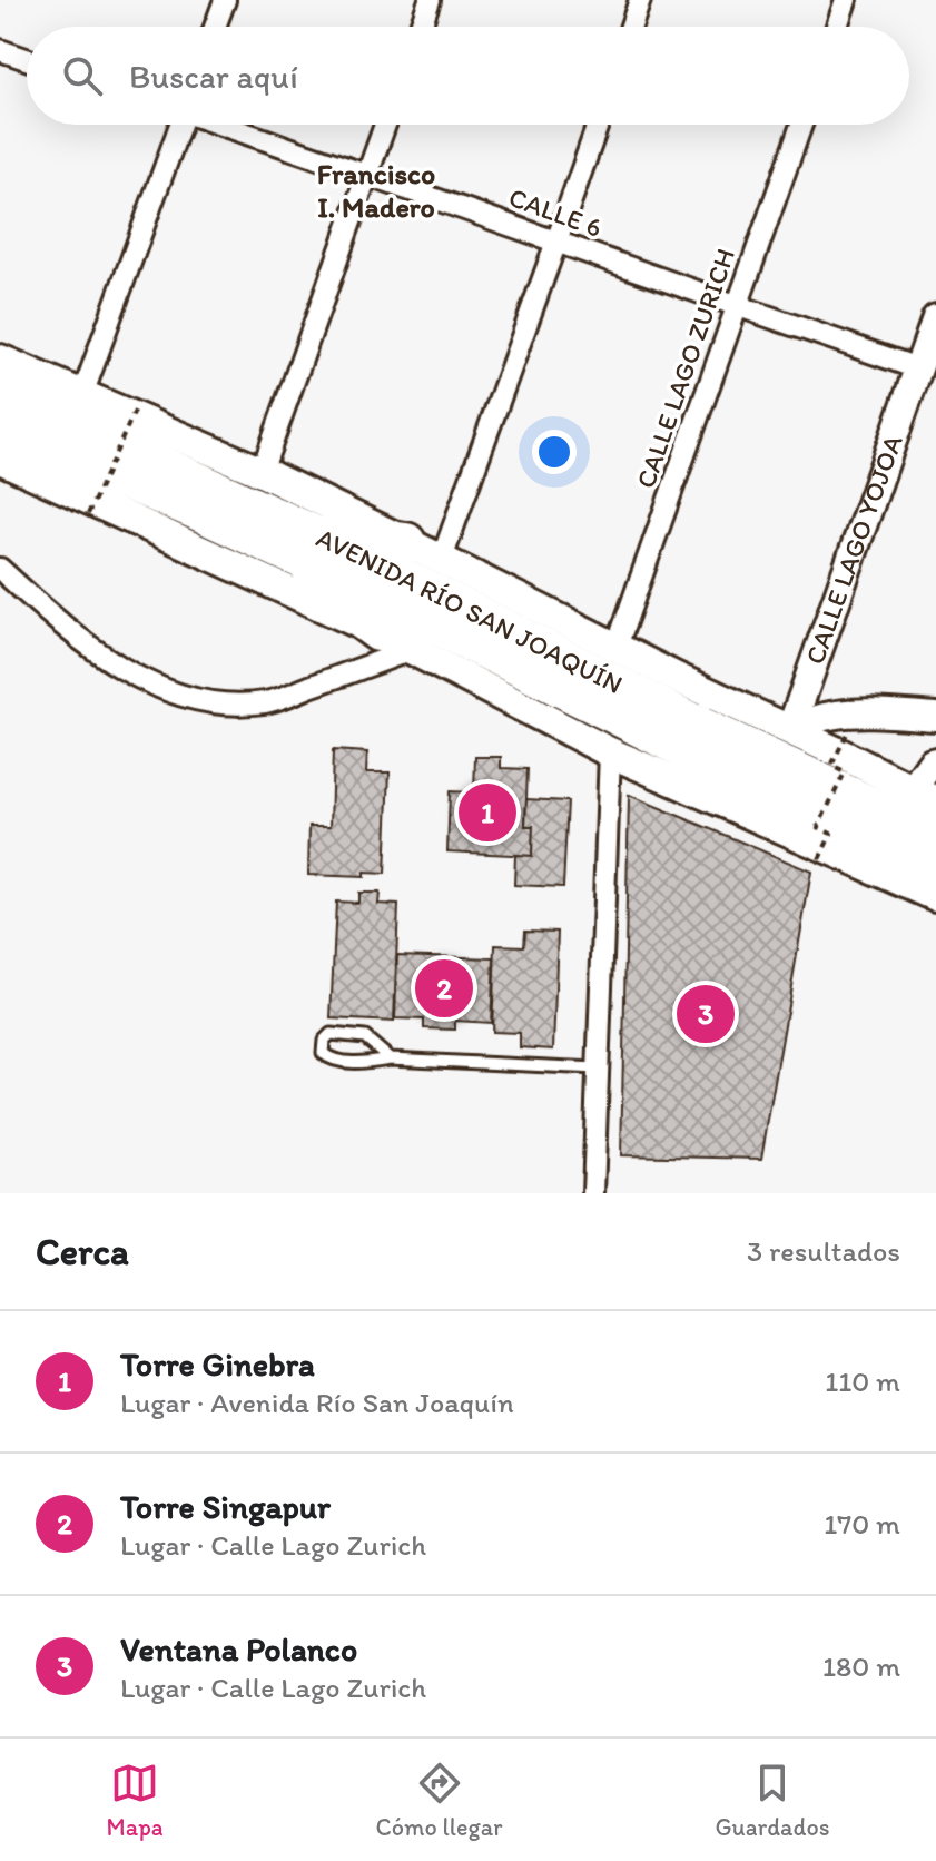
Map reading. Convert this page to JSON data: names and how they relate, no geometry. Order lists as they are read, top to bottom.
{
  "streets": {
    "highway": ["AVENIDA RÍO SAN JOAQUÍN"],
    "street": ["CALLE 6", "CALLE LAGO ZURICH", "CALLE LAGO YOJOA"]
  },
  "crossings": [
    ["CALLE 6", "CALLE LAGO ZURICH"],
    ["CALLE 6", "CALLE LAGO YOJOA"],
    ["CALLE LAGO ZURICH", "AVENIDA RÍO SAN JOAQUÍN"],
    ["CALLE LAGO YOJOA", "AVENIDA RÍO SAN JOAQUÍN"]
  ],
  "districts": ["Francisco I. Madero"],
  "page": {
    "search": "Buscar aquí",
    "pins": ["1", "2", "3"],
    "heading": ["Cerca", "3 resultados"],
    "list": [
      {
        "mark": "1",
        "name": "Torre Ginebra",
        "note": "Lugar · Avenida Río San Joaquín",
        "value": "110 m"
      },
      {
        "mark": "2",
        "name": "Torre Singapur",
        "note": "Lugar · Calle Lago Zurich",
        "value": "170 m"
      },
      {
        "mark": "3",
        "name": "Ventana Polanco",
        "note": "Lugar · Calle Lago Zurich",
        "value": "180 m"
      }
    ],
    "nav": ["Mapa", "Cómo llegar", "Guardados"]
  }
}
